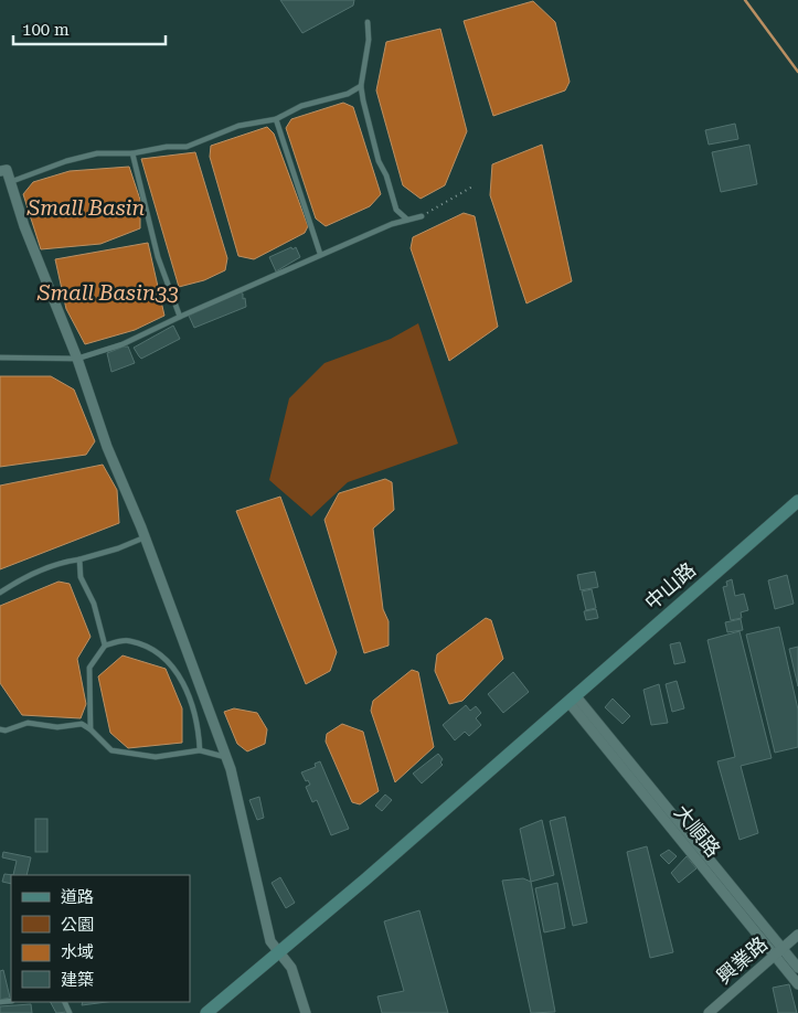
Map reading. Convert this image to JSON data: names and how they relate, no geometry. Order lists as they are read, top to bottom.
{
  "streets": {
    "main road": ["中山路"],
    "street": ["大順路", "興業路"]
  },
  "crossings": [
    ["中山路", "大順路"],
    ["大順路", "興業路"]
  ],
  "water": ["Small Basin", "Small Basin33"],
  "legend": [
    "道路",
    "公園",
    "水域",
    "建築"
  ],
  "scale_bar": "100 m"
}
